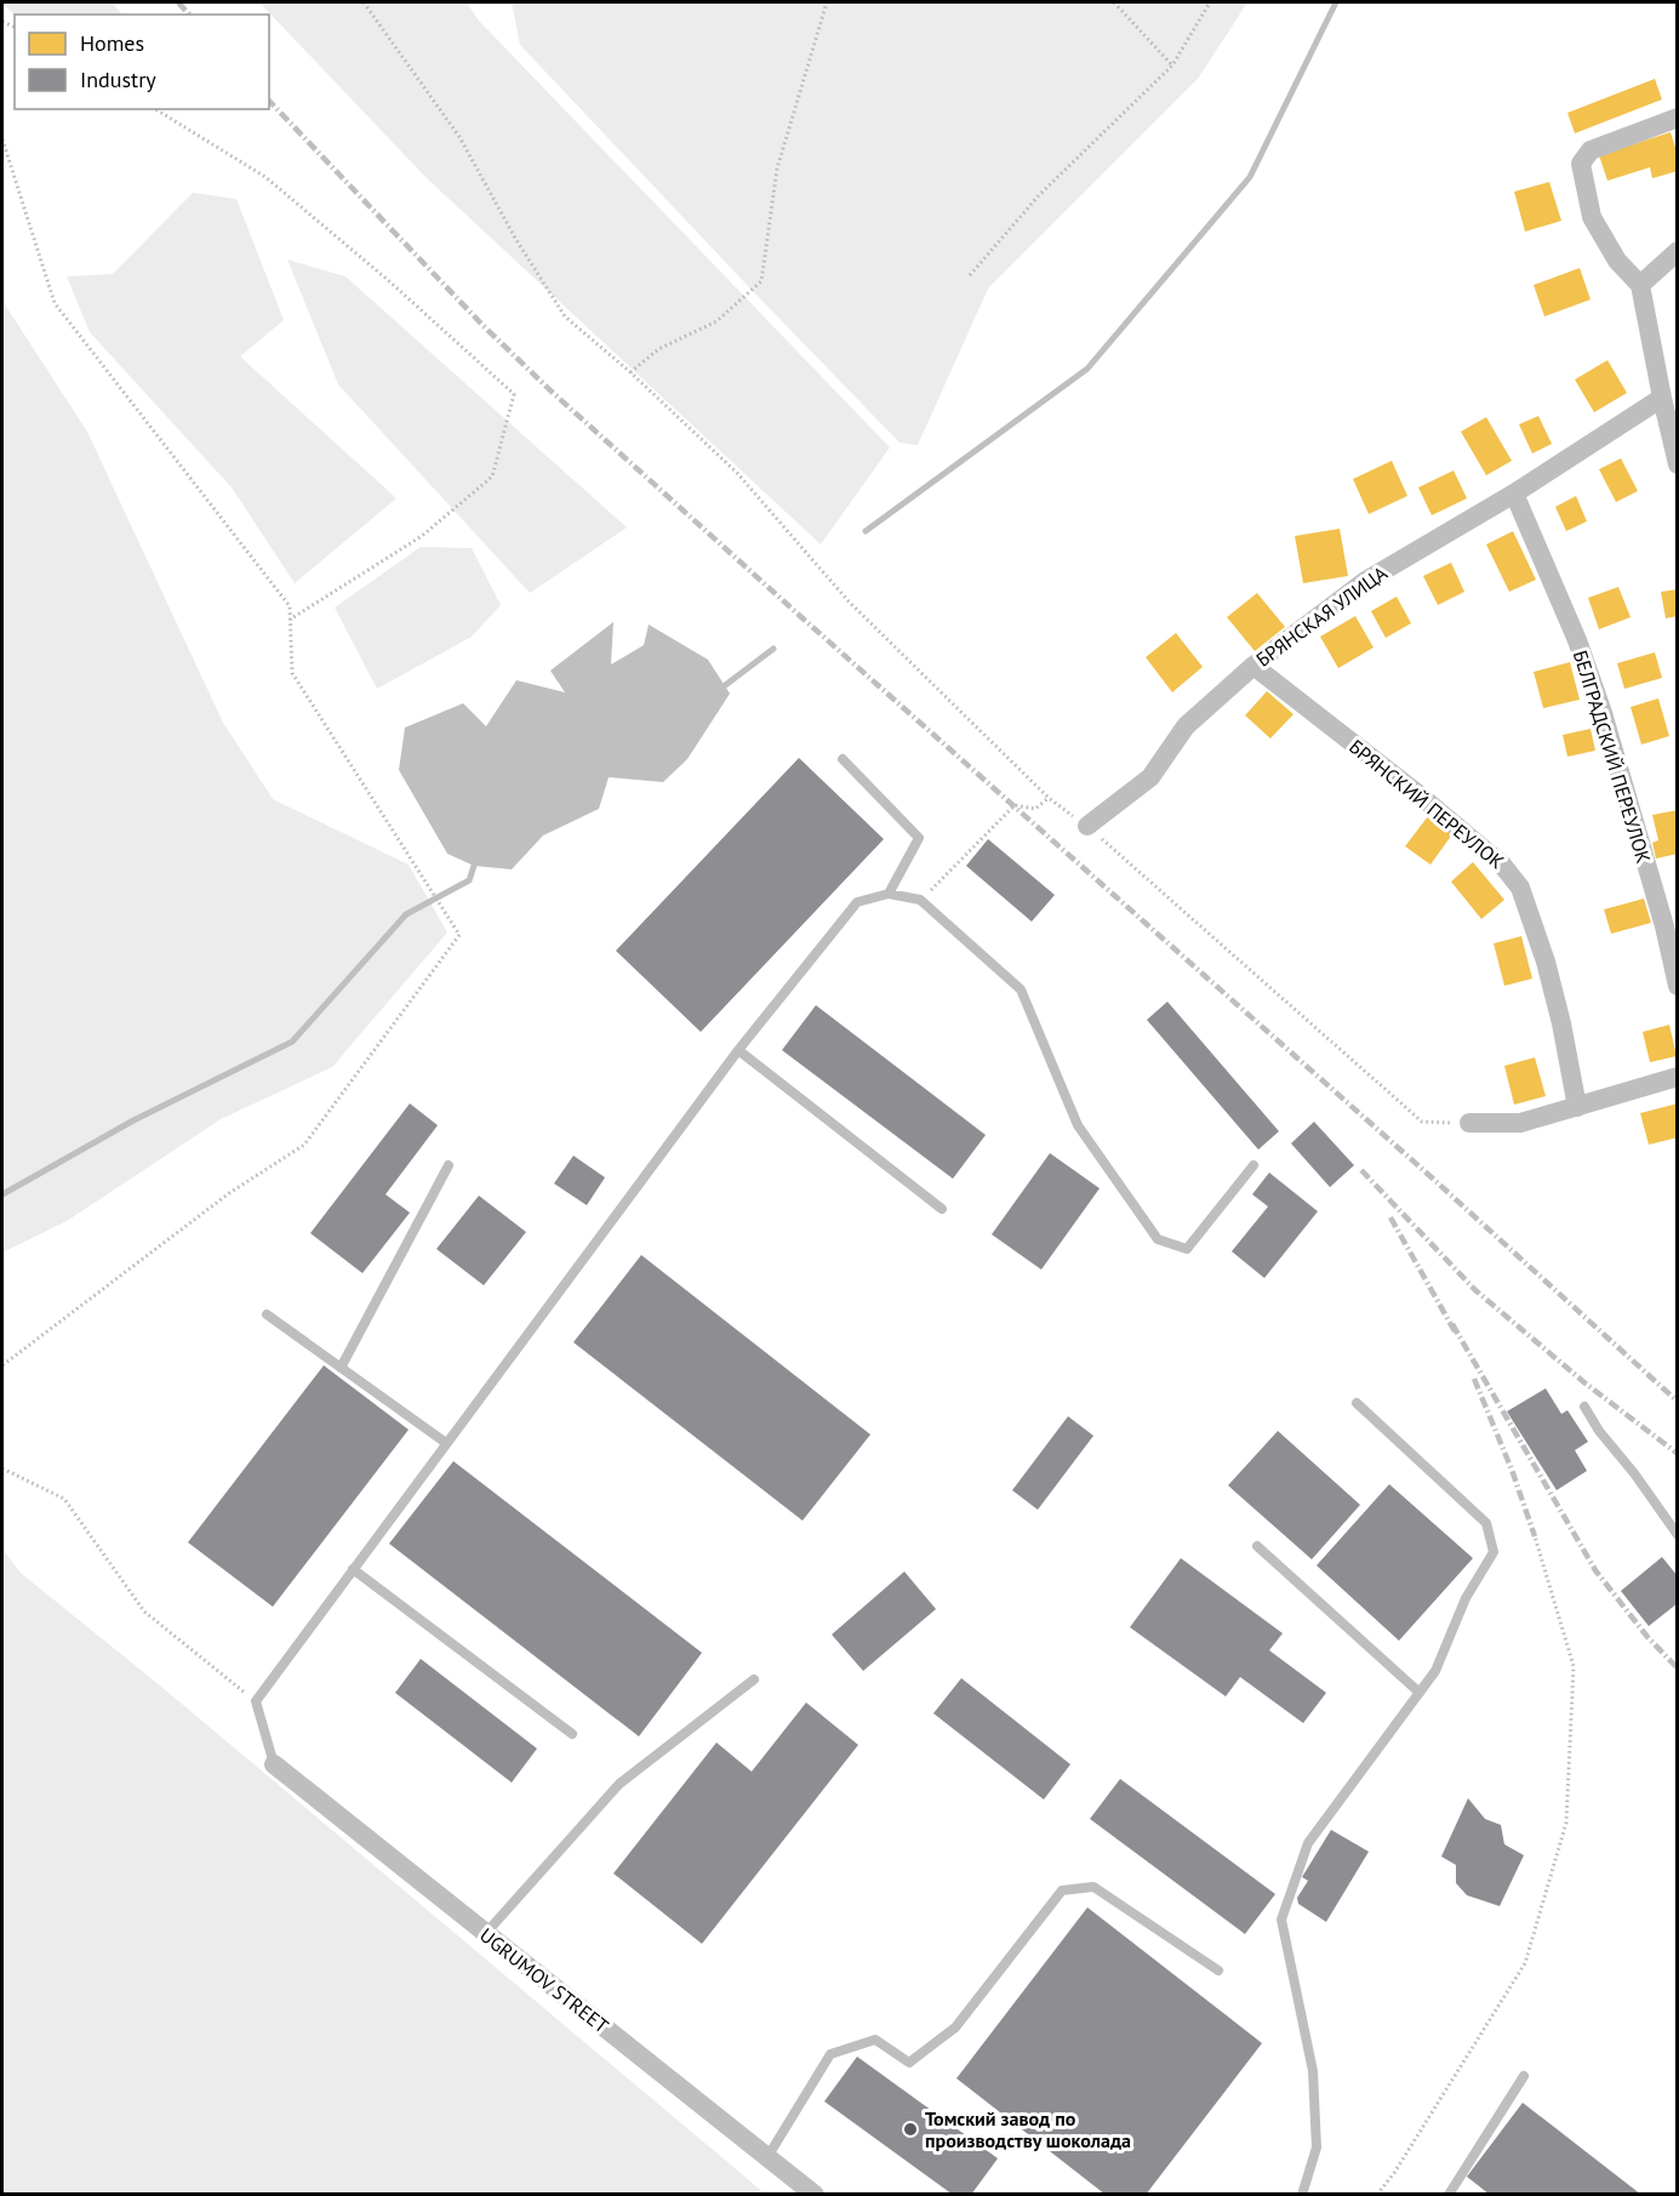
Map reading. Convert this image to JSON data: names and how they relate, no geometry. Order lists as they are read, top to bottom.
{
  "streets": {
    "street": [
      "БРЯНСКАЯ УЛИЦА",
      "БЕЛГРАДСКИЙ ПЕРЕУЛОК",
      "БРЯНСКИЙ ПЕРЕУЛОК",
      "UGRUMOV STREET"
    ]
  },
  "crossings": [
    ["БРЯНСКАЯ УЛИЦА", "БЕЛГРАДСКИЙ ПЕРЕУЛОК"],
    ["БРЯНСКАЯ УЛИЦА", "БРЯНСКИЙ ПЕРЕУЛОК"]
  ],
  "places": ["Томский завод по производству шоколада"],
  "legend": ["Homes", "Industry"]
}
